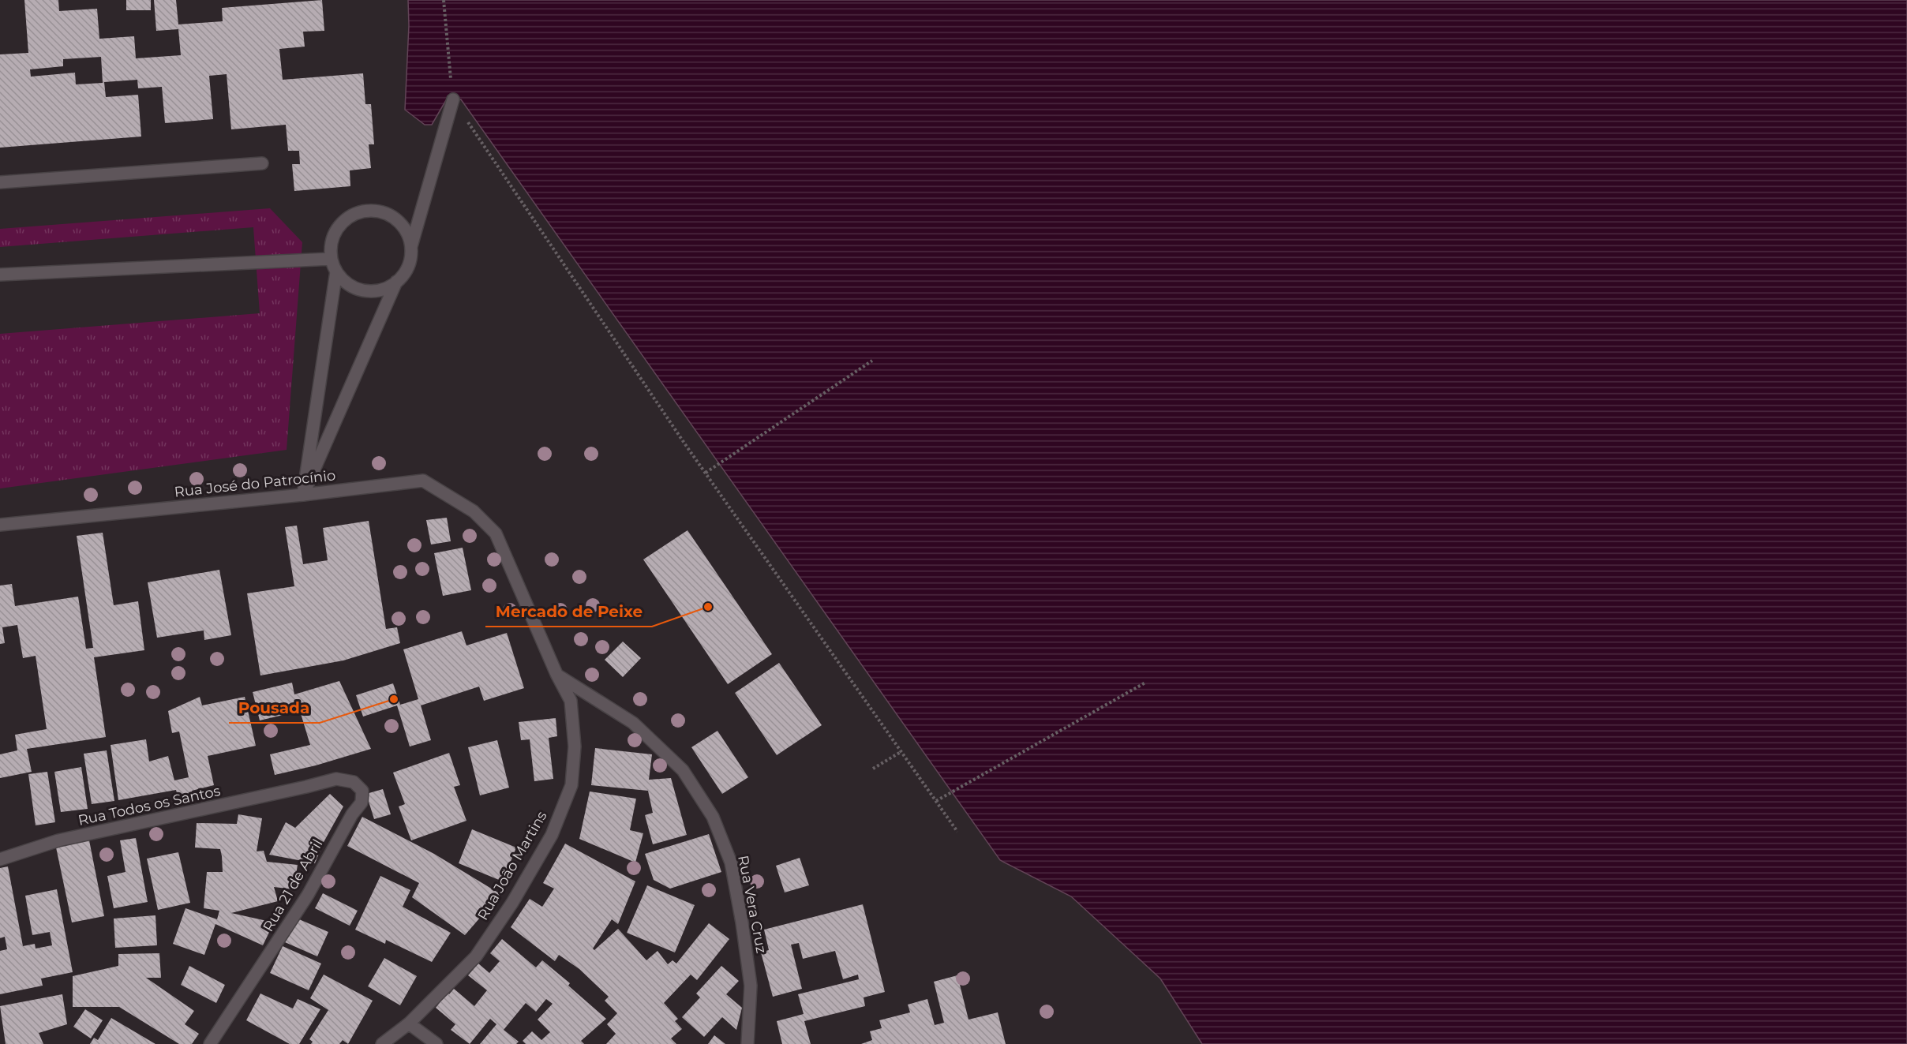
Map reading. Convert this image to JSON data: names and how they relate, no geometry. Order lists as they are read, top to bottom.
{
  "streets": {
    "street": [
      "Rua José do Patrocínio",
      "Rua Todos os Santos",
      "Rua João Martins",
      "Rua 21 de Abril",
      "Rua Vera Cruz"
    ]
  },
  "crossings": [
    ["Rua José do Patrocínio", "Rua João Martins"],
    ["Rua Todos os Santos", "Rua 21 de Abril"],
    ["Rua João Martins", "Rua Vera Cruz"]
  ],
  "places": ["Mercado de Peixe", "Pousada"]
}
